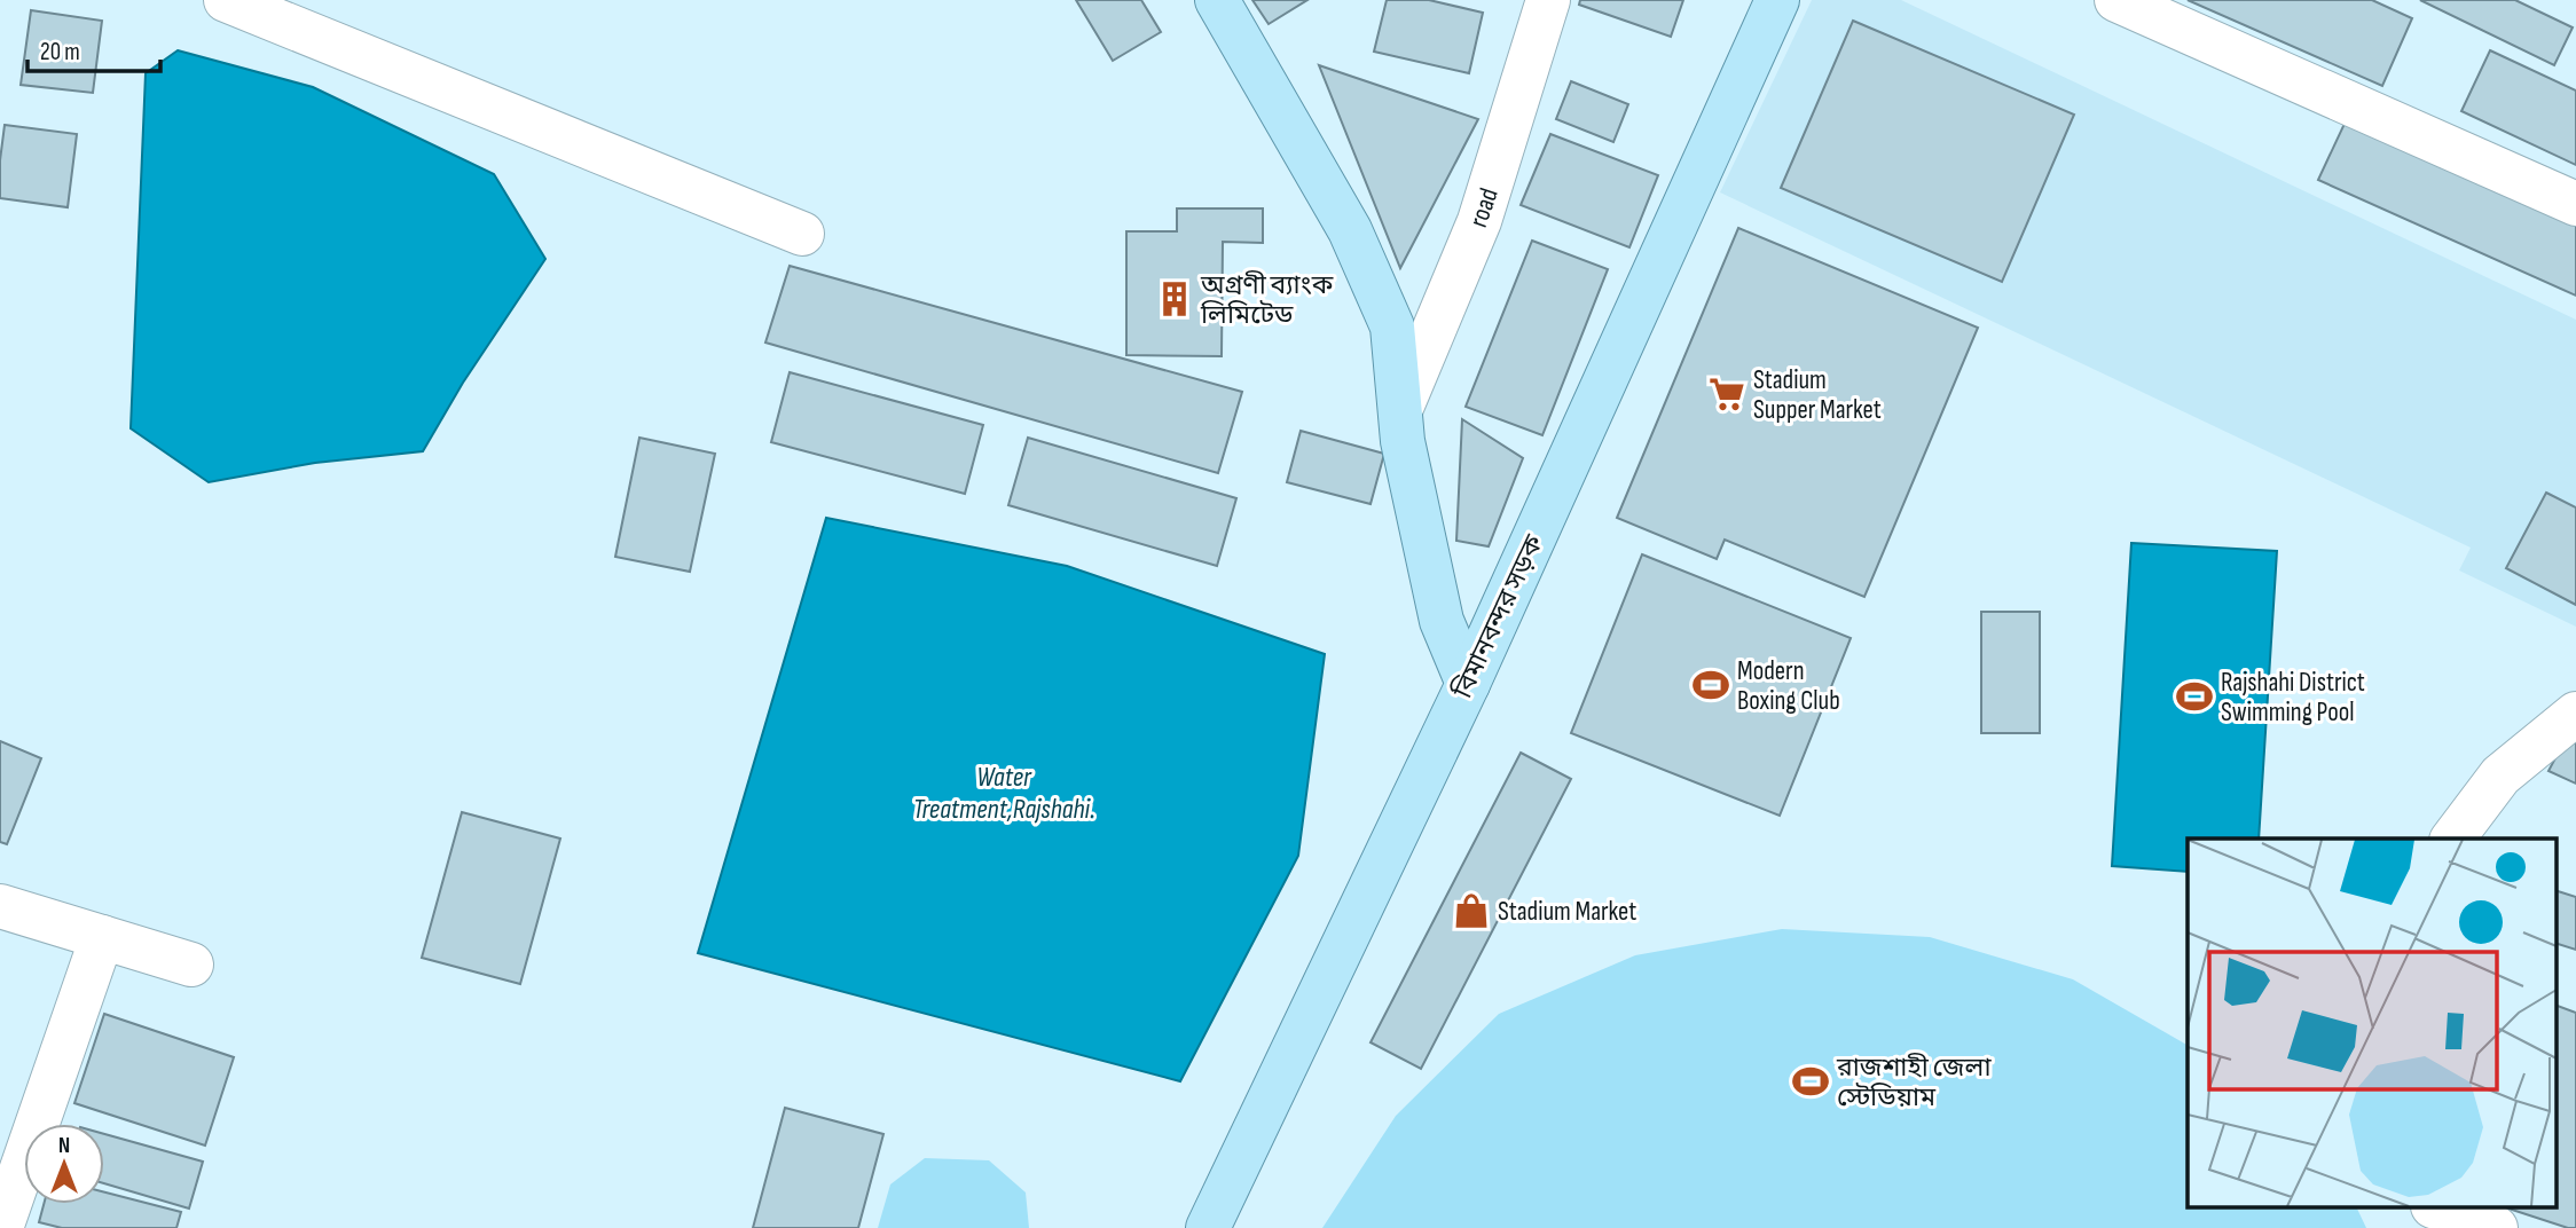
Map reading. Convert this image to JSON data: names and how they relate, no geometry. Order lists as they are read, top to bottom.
{
  "streets": {
    "main road": ["বিমানবন্দর সড়ক"],
    "street": ["road"]
  },
  "water": ["Water Treatment,Rajshahi."],
  "places": {
    "building": ["অগ্রণী ব্যাংক লিমিটেড"],
    "supermarket": ["Stadium Supper Market"],
    "sports": ["Modern Boxing Club", "Rajshahi District Swimming Pool", "রাজশাহী জেলা স্টেডিয়াম"],
    "shop": ["Stadium Market"]
  },
  "scale_bar": "20 m",
  "north": "top"
}
